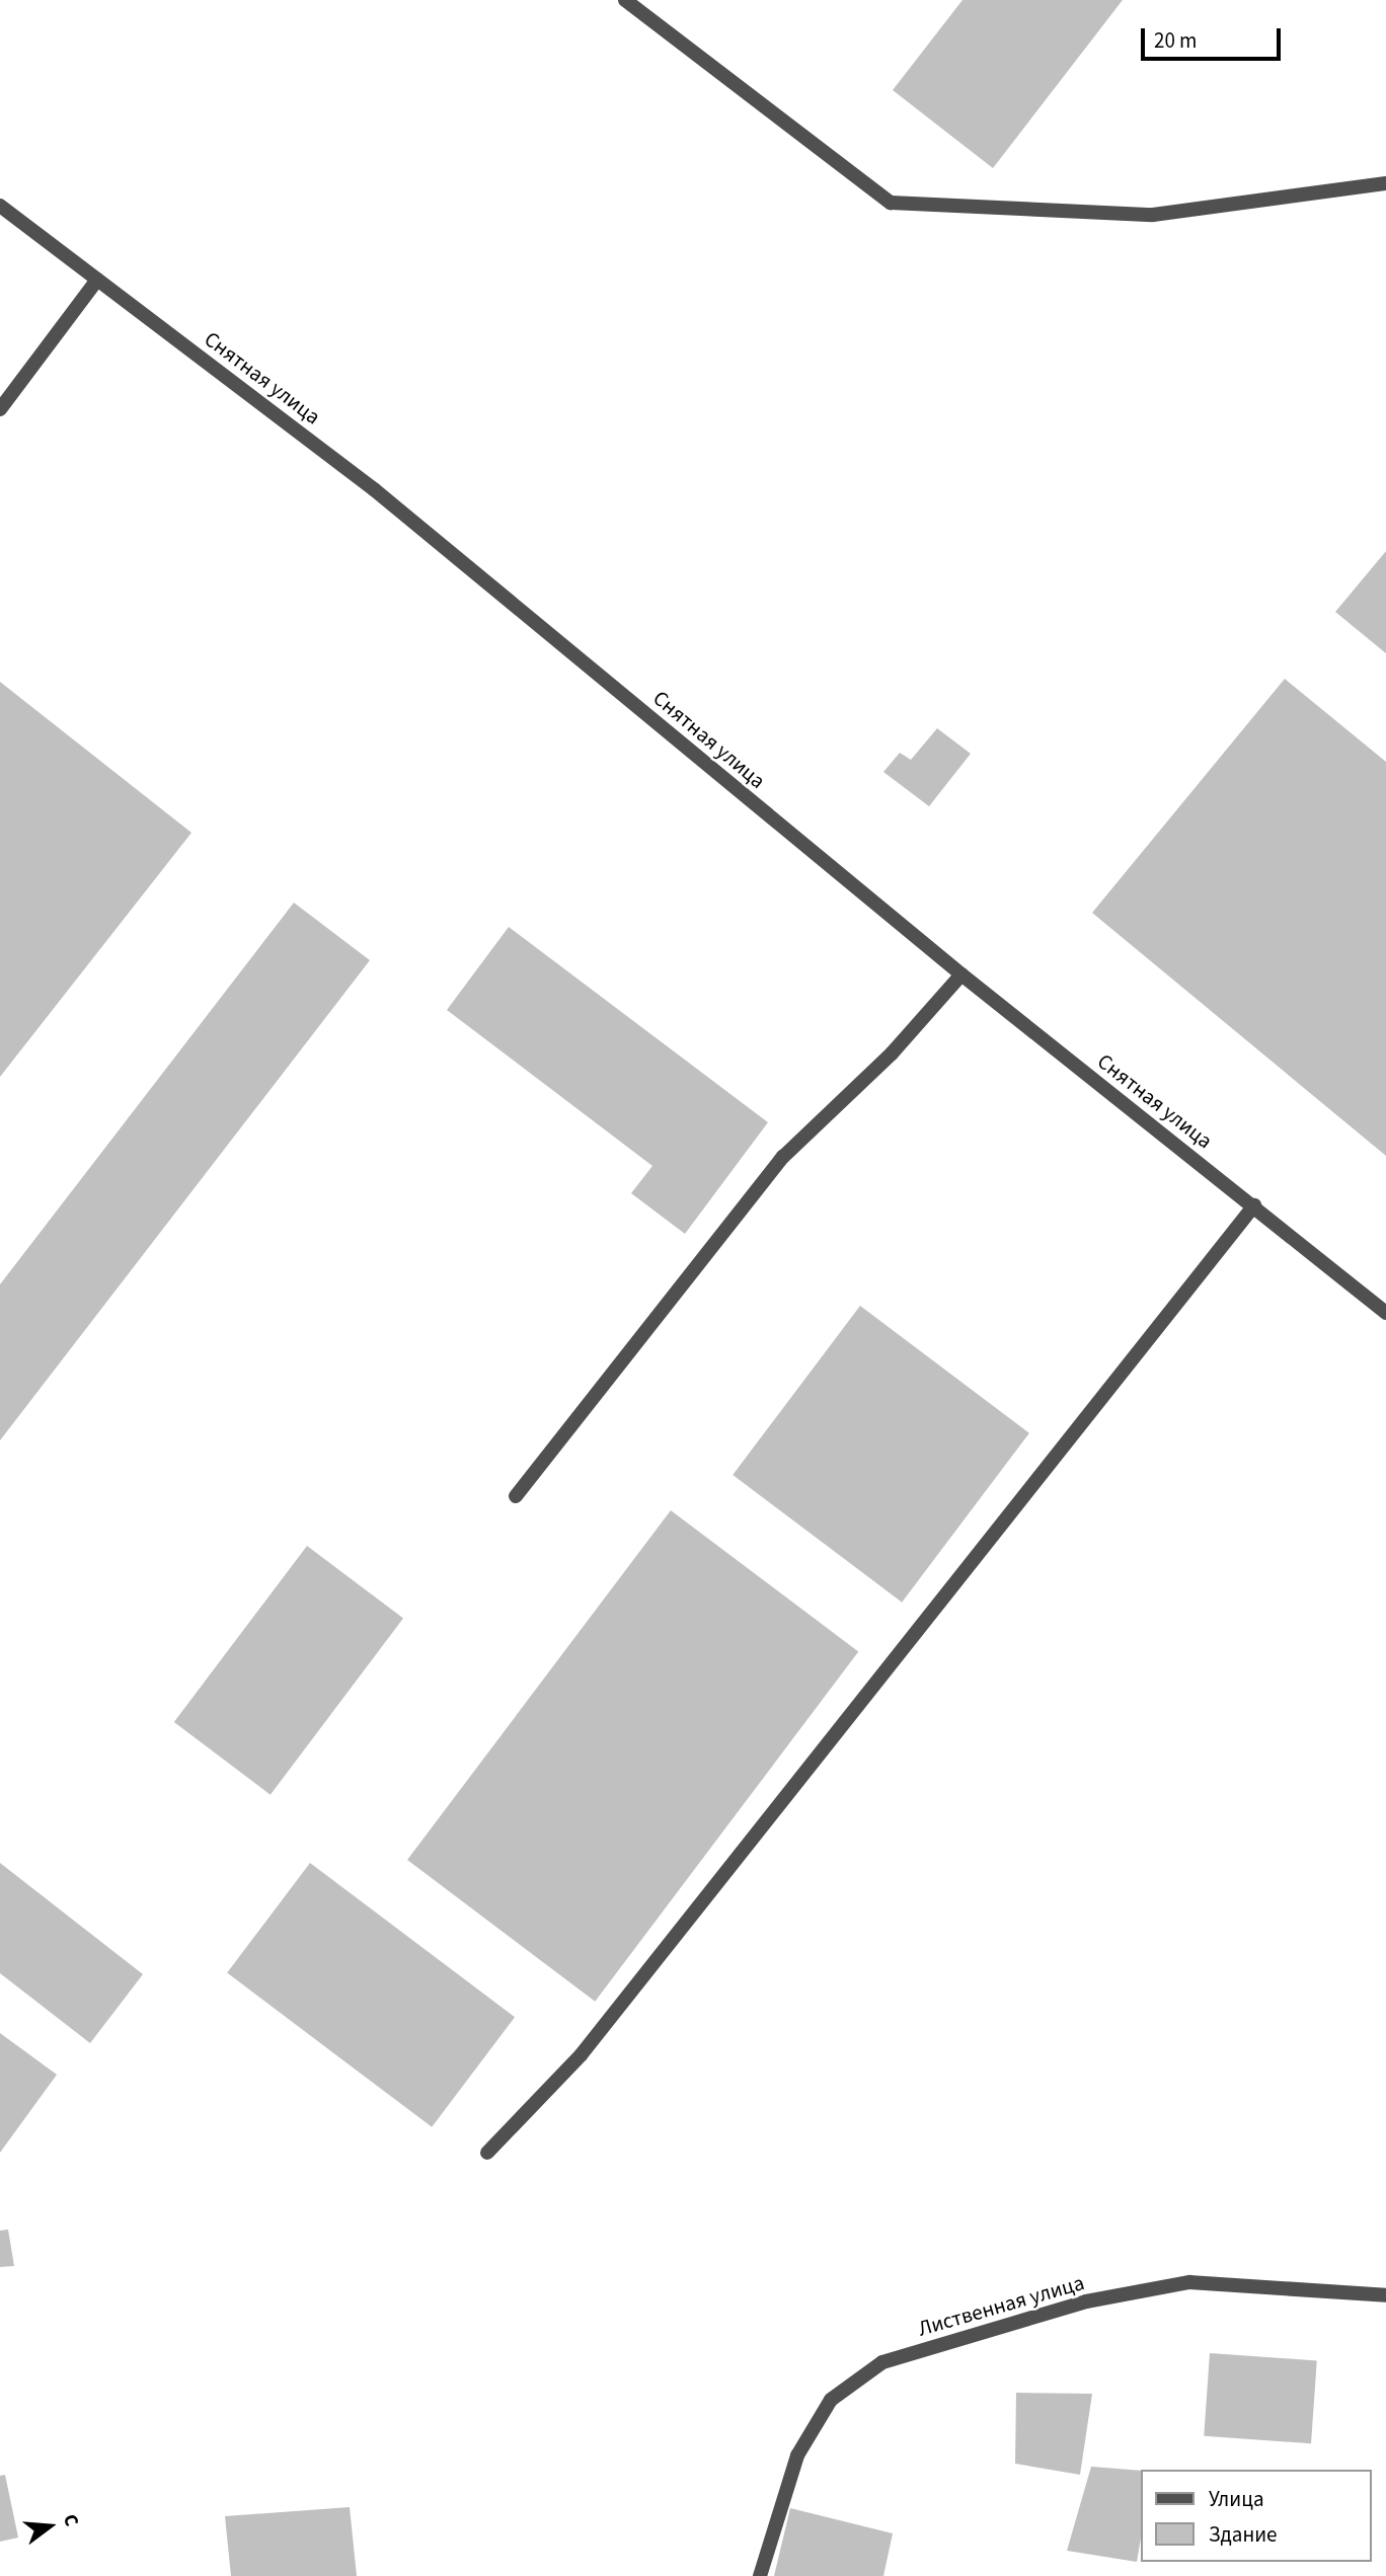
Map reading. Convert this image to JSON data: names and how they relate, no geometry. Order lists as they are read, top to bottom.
{
  "streets": {
    "street": ["Снятная улица", "Лиственная улица"]
  },
  "legend": ["Улица", "Здание"],
  "scale_bar": "20 m",
  "north": "right"
}
